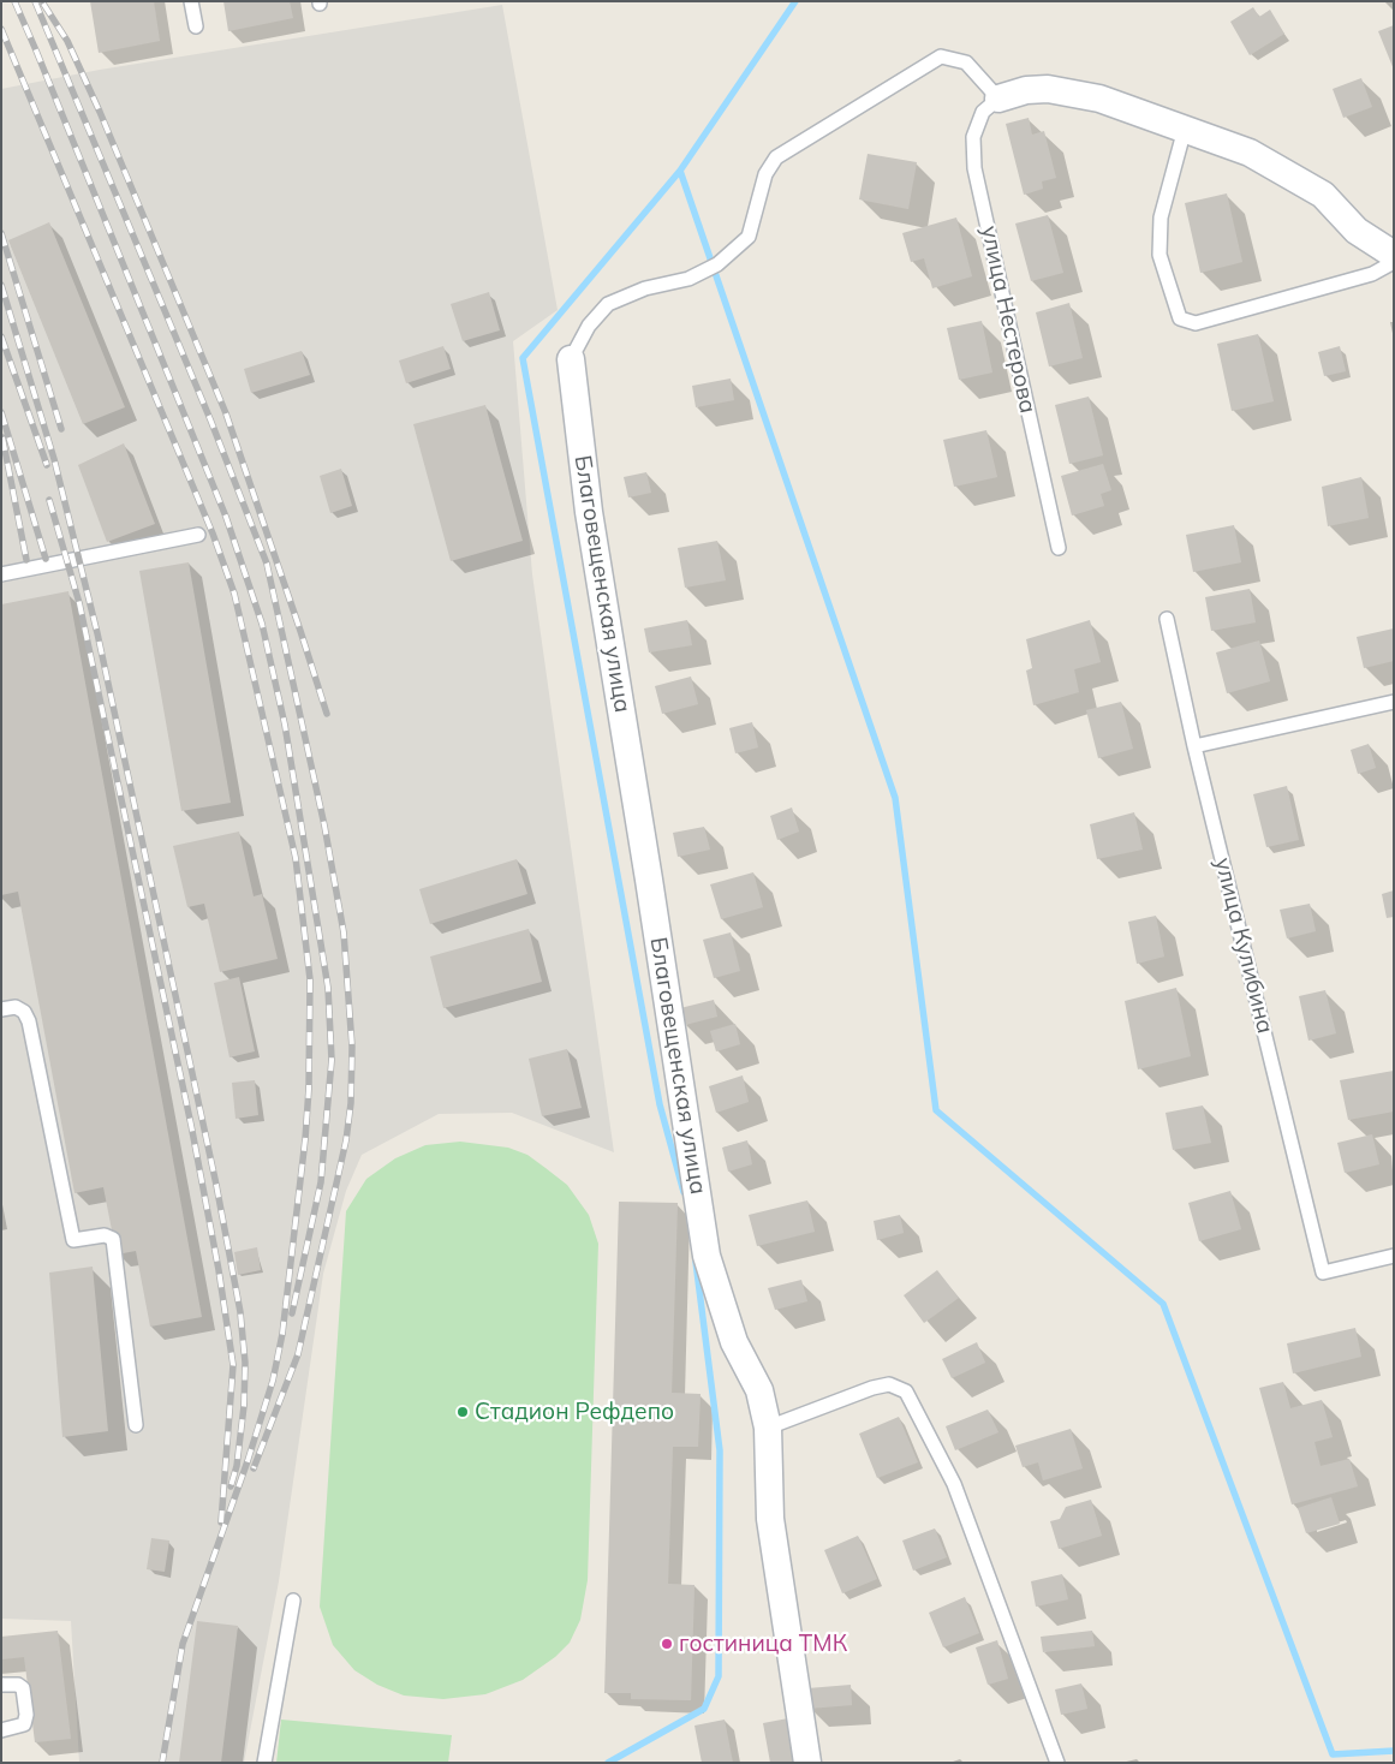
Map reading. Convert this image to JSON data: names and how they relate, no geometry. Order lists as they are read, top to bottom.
{
  "streets": {
    "street": ["Благовещенская улица"],
    "lane": ["улица Нестерова", "улица Кулибина"]
  },
  "places": ["Стадион Рефдепо", "гостиница ТМК"]
}
